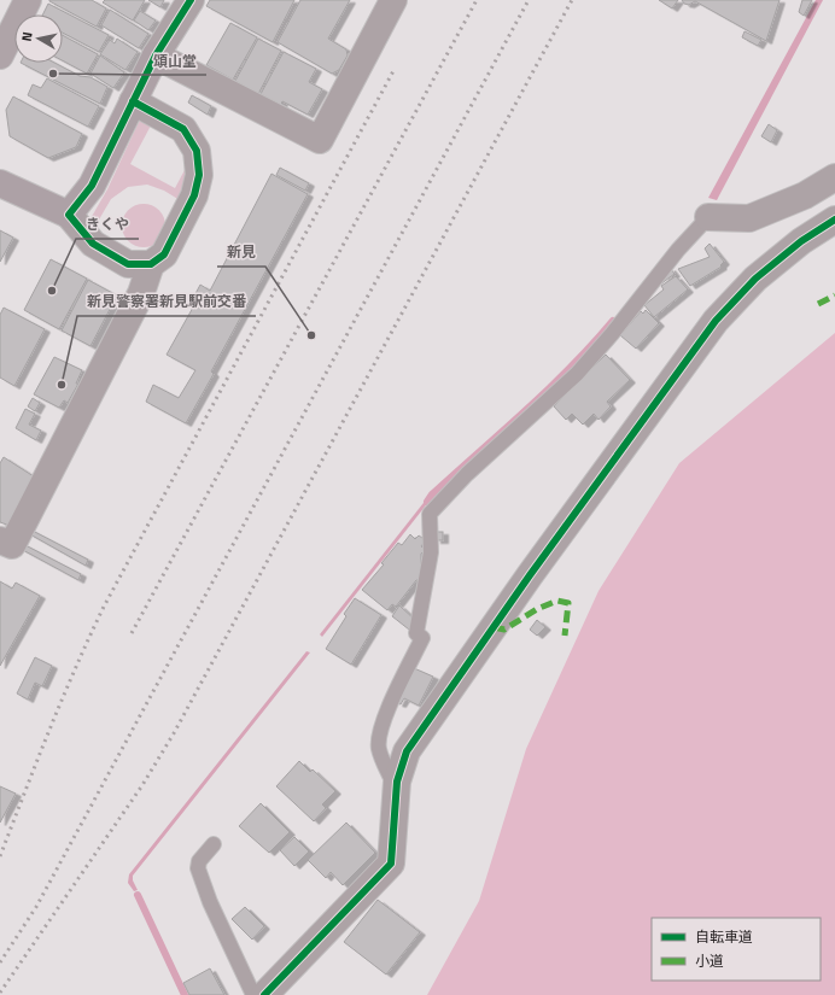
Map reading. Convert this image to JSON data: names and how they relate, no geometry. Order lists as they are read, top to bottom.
{
  "places": [
    "頌山堂",
    "きくや",
    "新見",
    "新見警察署新見駅前交番"
  ],
  "legend": ["自転車道", "小道"],
  "north": "left"
}
